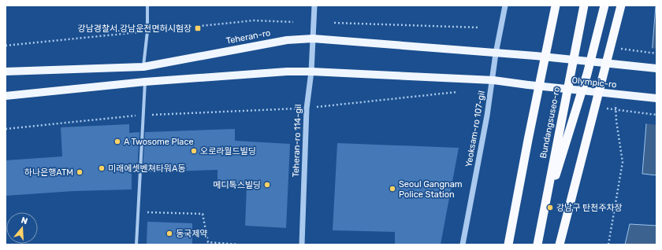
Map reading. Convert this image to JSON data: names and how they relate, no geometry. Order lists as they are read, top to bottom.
{
  "streets": {
    "highway": ["Bundangsuseo-ro"],
    "main road": ["Teheran-ro", "Olympic-ro"],
    "street": ["Yeoksam-ro 107-gil", "Teheran-ro 114-gil"]
  },
  "crossings": [
    ["Teheran-ro", "Yeoksam-ro 107-gil"],
    ["Teheran-ro", "Teheran-ro 114-gil"],
    ["Olympic-ro", "Yeoksam-ro 107-gil"]
  ],
  "places": {
    "transit": ["강남경찰서.강남운전면허시험장"],
    "other": [
      "A Twosome Place",
      "오로라월드빌딩",
      "미래에셋벤쳐타워A동",
      "하나은행ATM",
      "메디톡스빌딩",
      "Seoul Gangnam Police Station",
      "강남구 탄천주차장",
      "동국제약"
    ]
  },
  "north": "top"
}
